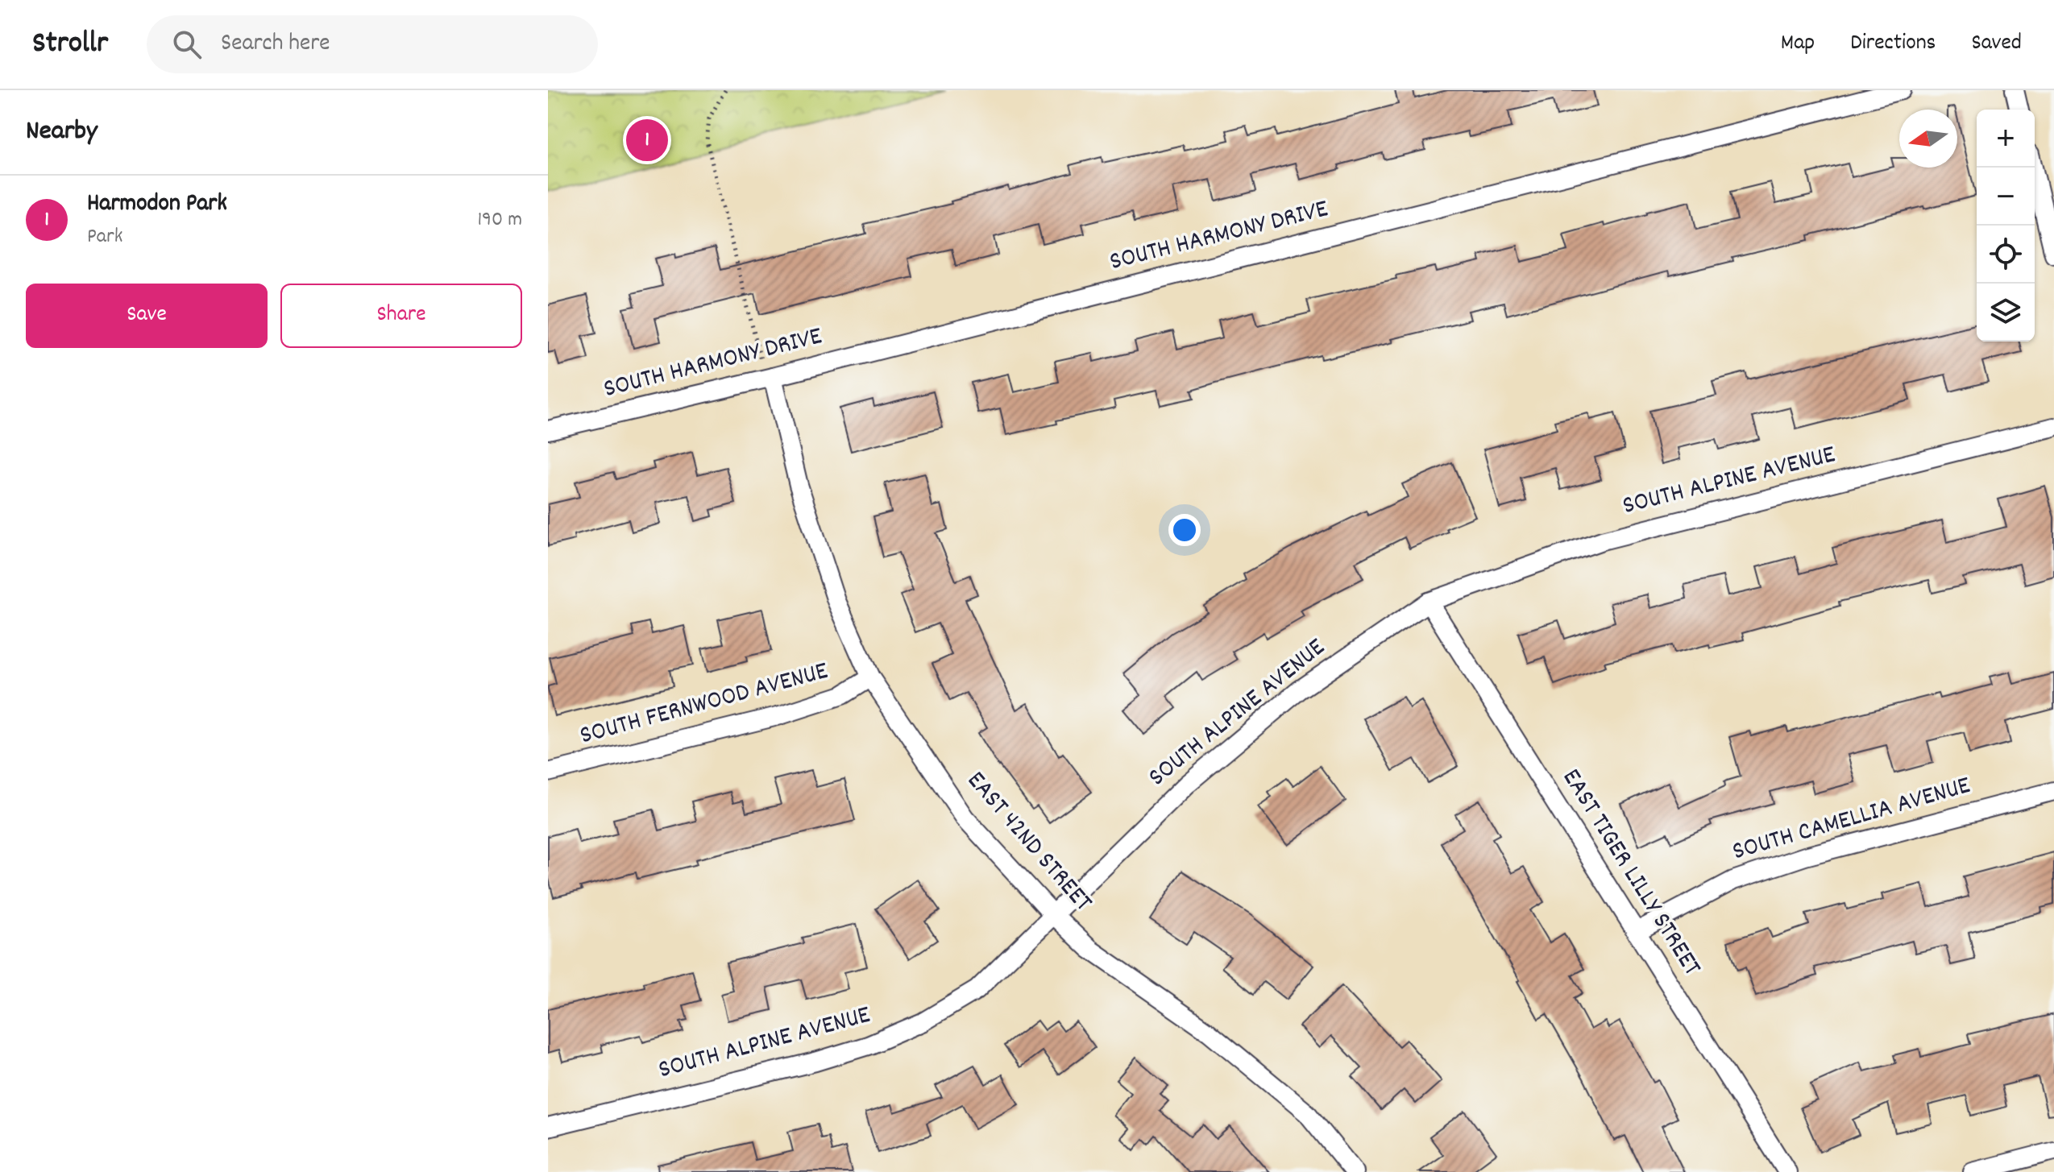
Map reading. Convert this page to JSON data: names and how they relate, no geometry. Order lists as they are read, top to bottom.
{
  "streets": {
    "street": [
      "SOUTH HARMONY DRIVE",
      "SOUTH ALPINE AVENUE",
      "SOUTH FERNWOOD AVENUE",
      "SOUTH CAMELLIA AVENUE",
      "EAST 42ND STREET",
      "EAST TIGER LILLY STREET"
    ]
  },
  "crossings": [
    ["SOUTH HARMONY DRIVE", "EAST 42ND STREET"],
    ["SOUTH ALPINE AVENUE", "EAST 42ND STREET"],
    ["SOUTH ALPINE AVENUE", "EAST TIGER LILLY STREET"],
    ["SOUTH FERNWOOD AVENUE", "EAST 42ND STREET"],
    ["SOUTH CAMELLIA AVENUE", "EAST TIGER LILLY STREET"]
  ],
  "north": "left",
  "page": {
    "header": "Strollr",
    "search": "Search here",
    "nav": ["Map", "Directions", "Saved"],
    "heading": "Nearby",
    "map_buttons": ["+", "−"],
    "pins": "1",
    "list": [
      {
        "mark": "1",
        "name": "Harmodon Park",
        "note": "Park",
        "value": "190 m"
      }
    ],
    "buttons": ["Save", "Share"]
  }
}
